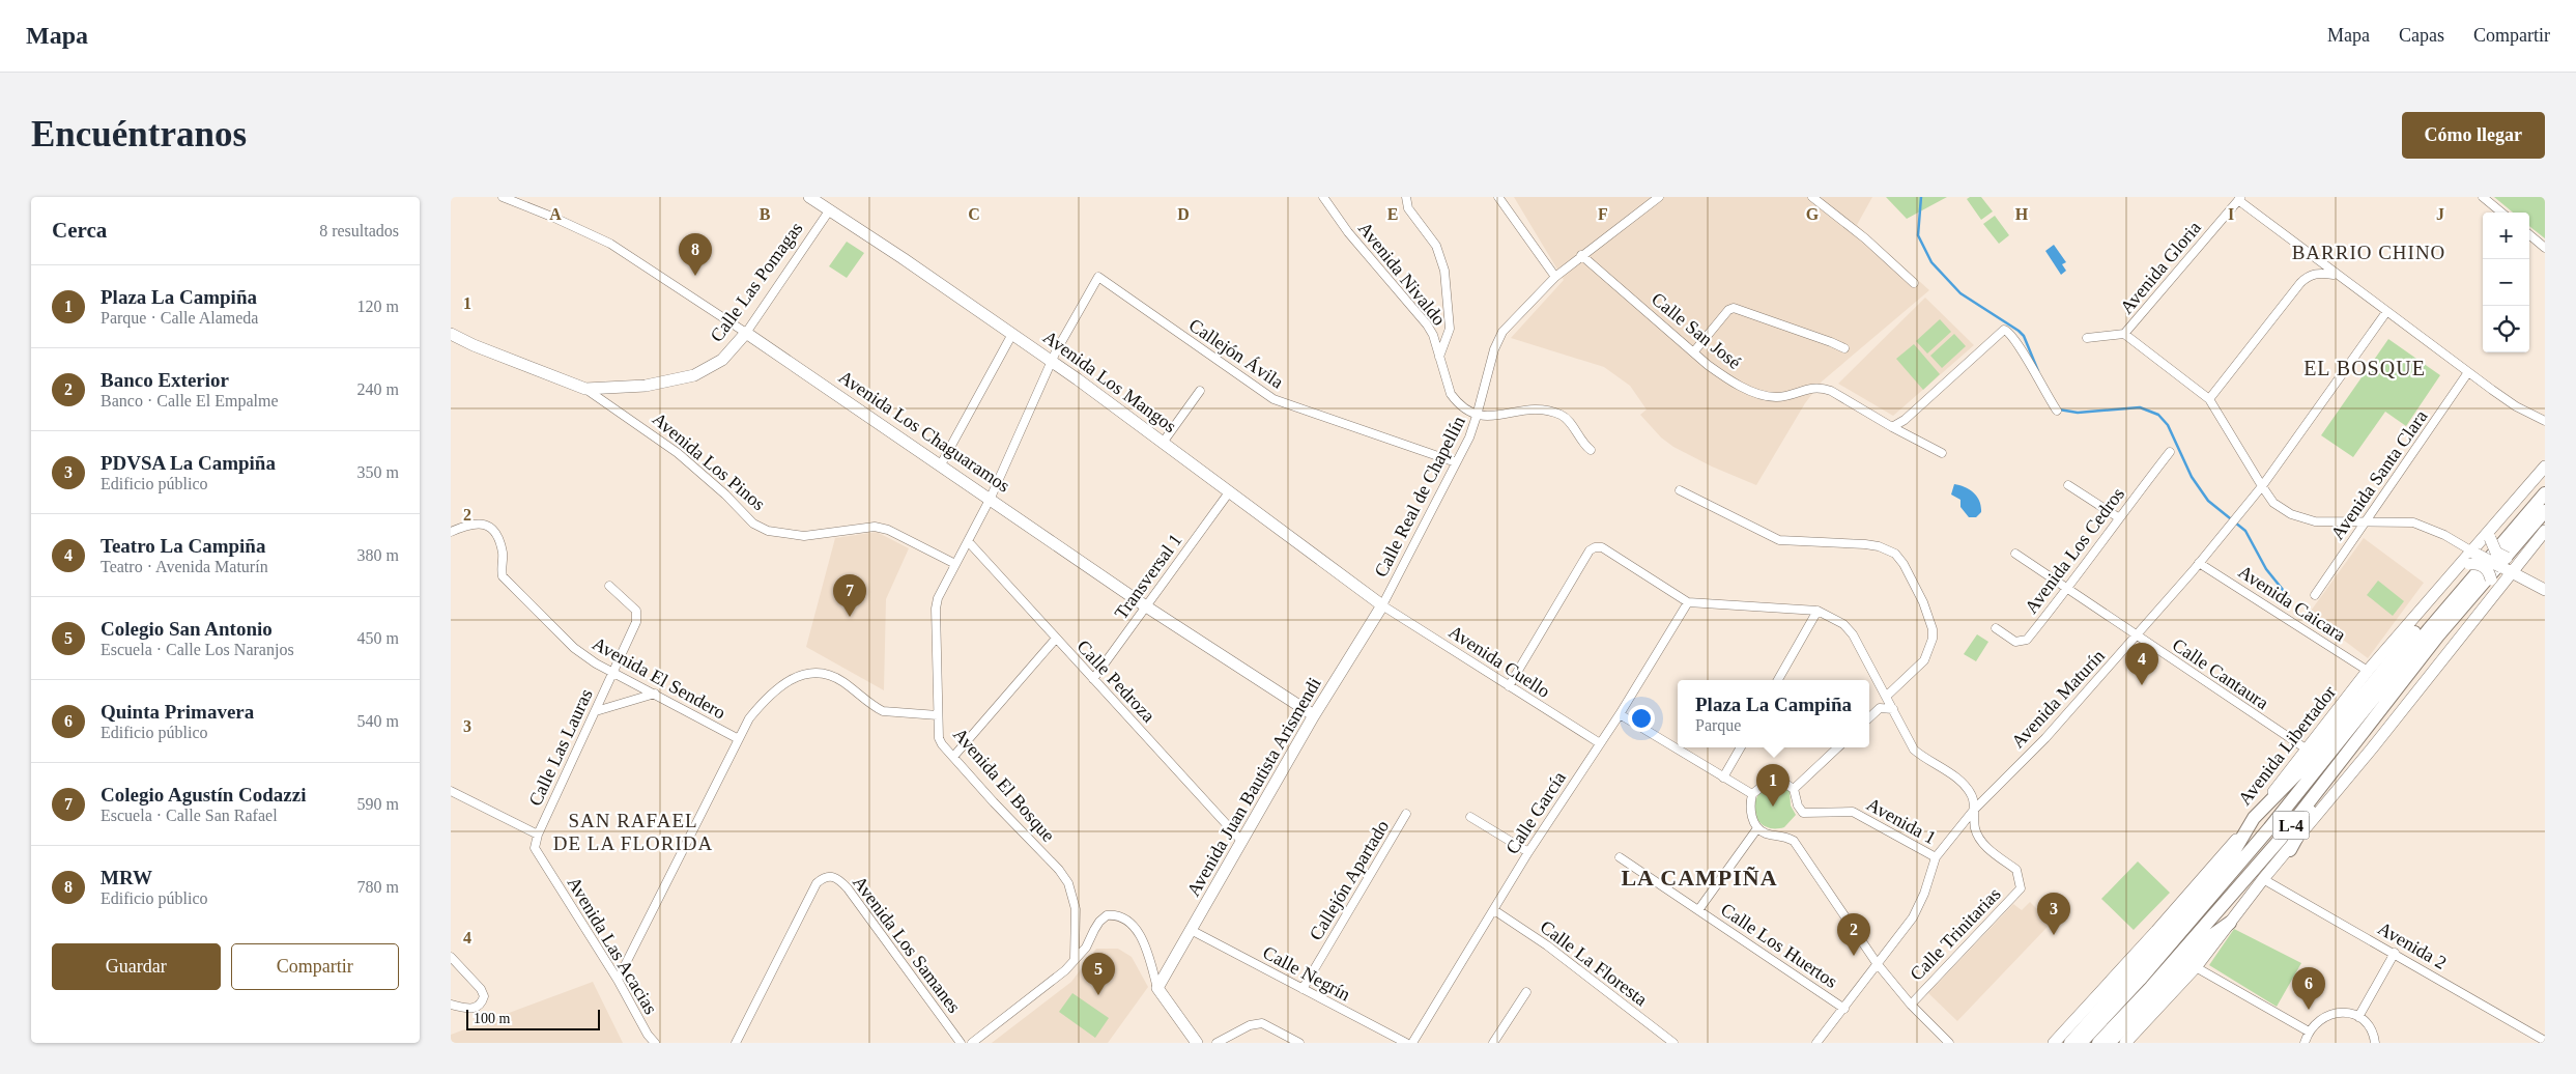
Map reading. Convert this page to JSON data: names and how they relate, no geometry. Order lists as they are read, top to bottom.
{
  "streets": {
    "main road": ["Avenida Libertador", "L-4"],
    "street": [
      "Avenida Gloria",
      "Avenida Nivaldo",
      "Calle Las Pomagas",
      "Calle San José",
      "Callejón Ávila",
      "Avenida Los Mangos",
      "Avenida Los Chaguaramos",
      "Avenida Los Pinos",
      "Avenida Santa Clara",
      "Calle Real de Chapellín",
      "Avenida Los Cedros",
      "Transversal 1",
      "Avenida Caicara",
      "Avenida Cuello",
      "Calle Cantaura",
      "Avenida El Sendero",
      "Calle Pedroza",
      "Avenida Maturín",
      "Calle Las Lauras",
      "Avenida El Bosque",
      "Avenida Juan Bautista Arismendi",
      "Calle García",
      "Avenida 1",
      "Callejón Apartado",
      "Calle Trinitarias",
      "Avenida Los Samanes",
      "Avenida Las Acacias",
      "Calle Los Huertos",
      "Avenida 2",
      "Calle La Floresta",
      "Calle Negrín"
    ]
  },
  "crossings": [
    ["Avenida Nivaldo", "Calle Real de Chapellín"],
    ["Calle Las Pomagas", "Avenida Los Mangos"],
    ["Calle Las Pomagas", "Avenida Los Chaguaramos"],
    ["Calle Las Pomagas", "Avenida Los Pinos"],
    ["Calle San José", "Calle Real de Chapellín"],
    ["Callejón Ávila", "Calle Real de Chapellín"],
    ["Callejón Ávila", "Avenida El Bosque"],
    ["Avenida Los Mangos", "Calle Real de Chapellín"],
    ["Avenida Los Mangos", "Transversal 1"],
    ["Avenida Los Mangos", "Avenida Cuello"],
    ["Avenida Los Mangos", "Avenida El Bosque"],
    ["Avenida Los Mangos", "Avenida Juan Bautista Arismendi"],
    ["Avenida Los Chaguaramos", "Transversal 1"],
    ["Avenida Los Chaguaramos", "Avenida El Bosque"],
    ["Avenida Los Chaguaramos", "Avenida Juan Bautista Arismendi"],
    ["Avenida Los Pinos", "Avenida El Bosque"],
    ["Calle Real de Chapellín", "Avenida Cuello"],
    ["Calle Real de Chapellín", "Avenida Juan Bautista Arismendi"],
    ["Avenida Los Cedros", "Calle Cantaura"],
    ["Transversal 1", "Calle Pedroza"],
    ["Avenida Caicara", "Avenida Maturín"],
    ["Avenida Caicara", "Avenida Libertador"],
    ["Avenida Cuello", "Avenida Juan Bautista Arismendi"],
    ["Avenida Cuello", "Calle García"],
    ["Calle Cantaura", "Avenida Maturín"],
    ["Calle Cantaura", "Avenida Libertador"],
    ["Avenida El Sendero", "Calle Las Lauras"],
    ["Calle Pedroza", "Avenida El Bosque"],
    ["Calle Pedroza", "Avenida Juan Bautista Arismendi"],
    ["Avenida Maturín", "Avenida 1"],
    ["Avenida Maturín", "Calle Trinitarias"],
    ["Avenida Libertador", "L-4"],
    ["Calle Las Lauras", "Avenida Las Acacias"],
    ["Avenida Juan Bautista Arismendi", "Calle Negrín"],
    ["Calle García", "Calle La Floresta"],
    ["L-4", "Avenida 2"],
    ["Callejón Apartado", "Calle Negrín"]
  ],
  "districts": [
    "BARRIO CHINO",
    "EL BOSQUE",
    "SAN RAFAEL DE LA FLORIDA",
    "LA CAMPIÑA"
  ],
  "scale_bar": "100 m",
  "page": {
    "header": "Mapa",
    "nav": ["Mapa", "Capas", "Compartir"],
    "buttons": [
      "Cómo llegar",
      ["Guardar", "Compartir"]
    ],
    "title": "Encuéntranos",
    "heading": ["Cerca", "8 resultados"],
    "map_buttons": ["+", "−"],
    "pins": [
      "8",
      "7",
      "4",
      "1",
      "3",
      "2",
      "5",
      "6"
    ],
    "list": [
      {
        "mark": "1",
        "name": "Plaza La Campiña",
        "note": "Parque · Calle Alameda",
        "value": "120 m"
      },
      {
        "mark": "2",
        "name": "Banco Exterior",
        "note": "Banco · Calle El Empalme",
        "value": "240 m"
      },
      {
        "mark": "3",
        "name": "PDVSA La Campiña",
        "note": "Edificio público",
        "value": "350 m"
      },
      {
        "mark": "4",
        "name": "Teatro La Campiña",
        "note": "Teatro · Avenida Maturín",
        "value": "380 m"
      },
      {
        "mark": "5",
        "name": "Colegio San Antonio",
        "note": "Escuela · Calle Los Naranjos",
        "value": "450 m"
      },
      {
        "mark": "6",
        "name": "Quinta Primavera",
        "note": "Edificio público",
        "value": "540 m"
      },
      {
        "mark": "7",
        "name": "Colegio Agustín Codazzi",
        "note": "Escuela · Calle San Rafael",
        "value": "590 m"
      },
      {
        "mark": "8",
        "name": "MRW",
        "note": "Edificio público",
        "value": "780 m"
      }
    ],
    "popup": ["Plaza La Campiña", "Parque"],
    "scale": "100 m"
  },
  "grid": {
    "columns": [
      "A",
      "B",
      "C",
      "D",
      "E",
      "F",
      "G",
      "H",
      "I",
      "J"
    ],
    "rows": [
      "1",
      "2",
      "3",
      "4"
    ]
  }
}
